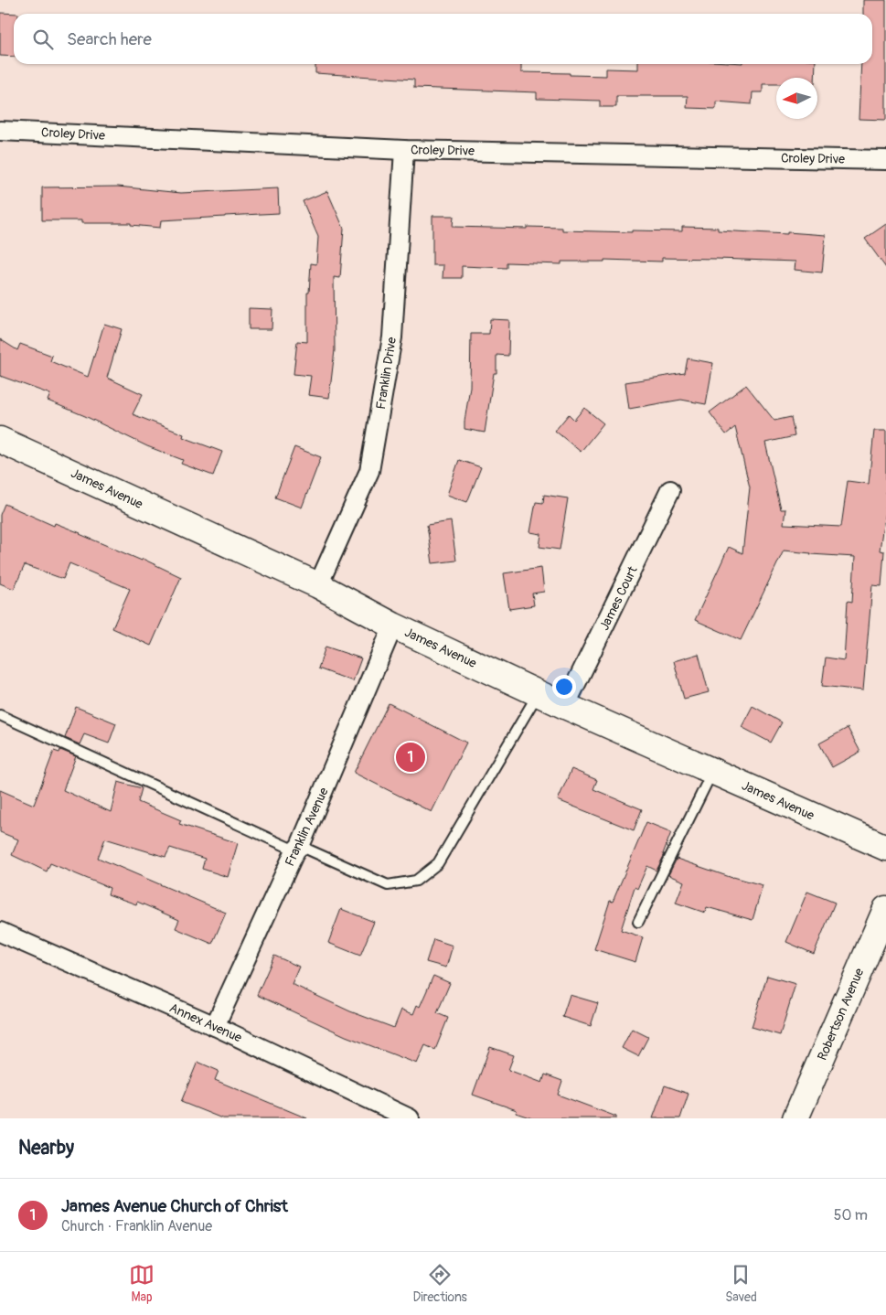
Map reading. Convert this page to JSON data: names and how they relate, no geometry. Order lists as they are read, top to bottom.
{
  "streets": {
    "street": [
      "Croley Drive",
      "Franklin Drive",
      "James Avenue",
      "James Court",
      "Franklin Avenue",
      "Robertson Avenue",
      "Annex Avenue"
    ]
  },
  "crossings": [
    ["Croley Drive", "Franklin Drive"],
    ["Franklin Drive", "James Avenue"],
    ["James Avenue", "James Court"],
    ["James Avenue", "Franklin Avenue"],
    ["Franklin Avenue", "Annex Avenue"]
  ],
  "north": "left",
  "page": {
    "search": "Search here",
    "pins": "1",
    "heading": "Nearby",
    "list": [
      {
        "mark": "1",
        "name": "James Avenue Church of Christ",
        "note": "Church · Franklin Avenue",
        "value": "50 m"
      }
    ],
    "nav": ["Map", "Directions", "Saved"]
  }
}
